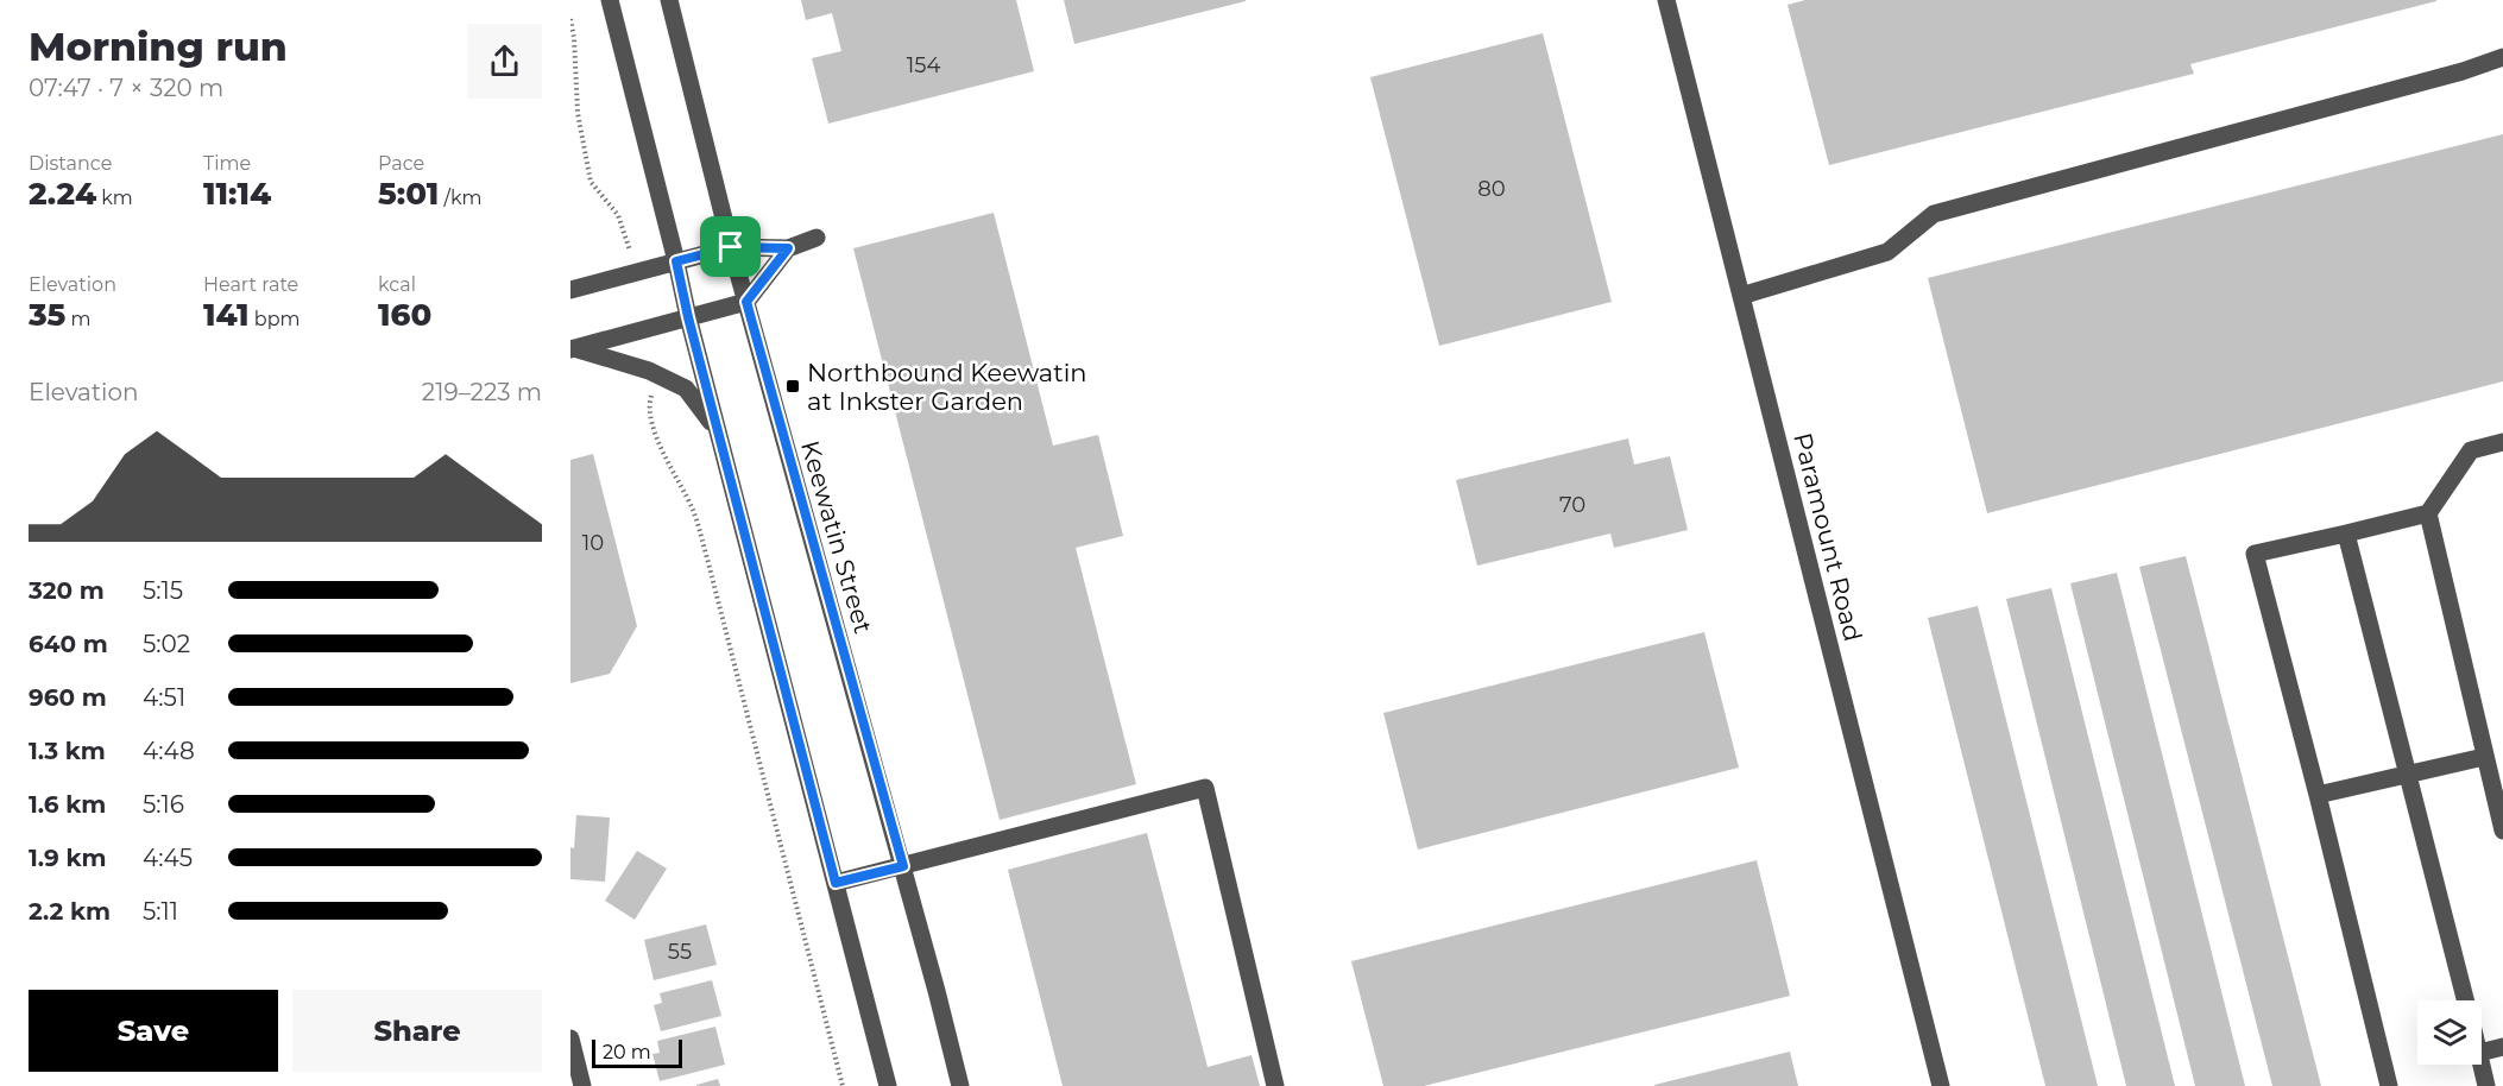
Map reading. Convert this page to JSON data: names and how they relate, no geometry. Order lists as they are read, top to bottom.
{
  "streets": {
    "street": ["Keewatin Street", "Paramount Road"]
  },
  "places": {
    "transit": ["Northbound Keewatin at Inkster Garden"]
  },
  "house_numbers": [
    "154",
    "80",
    "70",
    "10",
    "55"
  ],
  "scale_bar": "20 m",
  "page": {
    "heading": ["Morning run", "07:47 · 7 × 320 m"],
    "stats": [
      ["Distance", "2.24 km"],
      ["Time", "11:14"],
      ["Pace", "5:01 /km"],
      ["Elevation", "35 m"],
      ["Heart rate", "141 bpm"],
      ["kcal", "160"]
    ],
    "chart": ["Elevation", "219–223 m"],
    "list": [
      {
        "name": "320 m",
        "note": "5:15"
      },
      {
        "name": "640 m",
        "note": "5:02"
      },
      {
        "name": "960 m",
        "note": "4:51"
      },
      {
        "name": "1.3 km",
        "note": "4:48"
      },
      {
        "name": "1.6 km",
        "note": "5:16"
      },
      {
        "name": "1.9 km",
        "note": "4:45"
      },
      {
        "name": "2.2 km",
        "note": "5:11"
      }
    ],
    "buttons": ["Save", "Share"],
    "scale": "20 m"
  }
}
